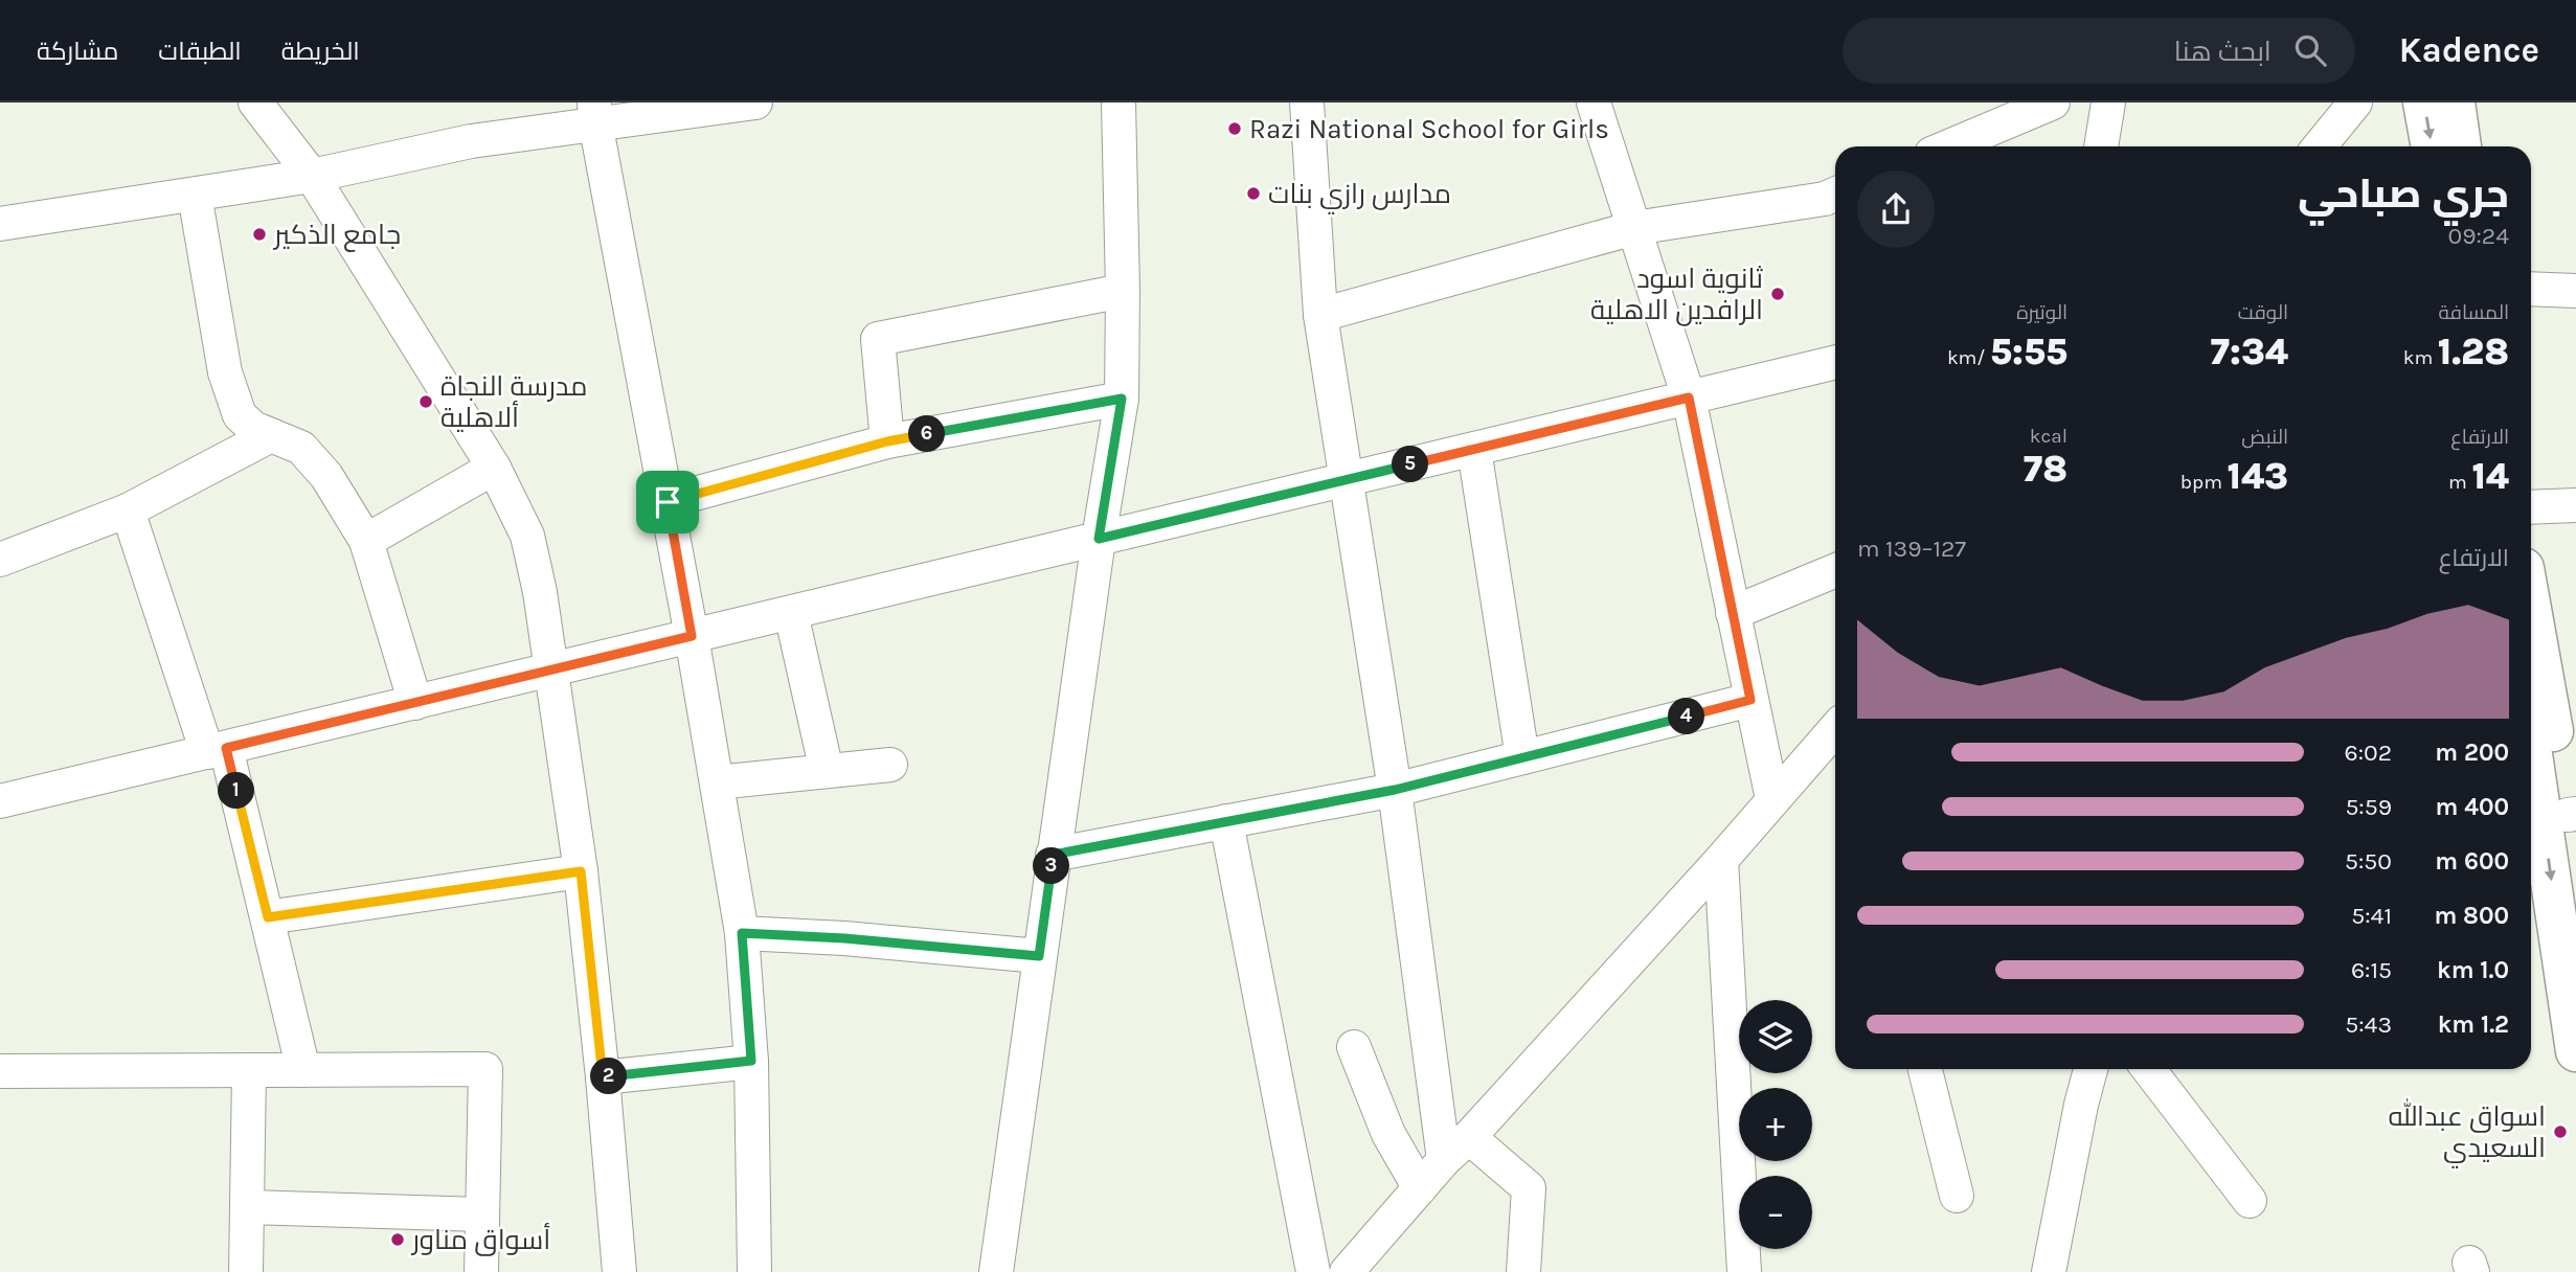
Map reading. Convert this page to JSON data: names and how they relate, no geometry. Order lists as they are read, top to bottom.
{
  "places": [
    "Razi National School for Girls",
    "مدارس رازي بنات",
    "جامع الذكير",
    "ثانوية اسود الرافدين الاهلية",
    "مدرسة النجاة ألاهلية",
    "اسواق عبدالله السعيدي",
    "أسواق مناور"
  ],
  "page": {
    "header": "Kadence",
    "search": "ابحث هنا",
    "nav": ["الخريطة", "الطبقات", "مشاركة"],
    "heading": ["جري صباحي", "09:24"],
    "stats": [
      ["المسافة", "1.28 km"],
      ["الوقت", "7:34"],
      ["الوتيرة", "5:55 /km"],
      ["الارتفاع", "14 m"],
      ["النبض", "143 bpm"],
      ["kcal", "78"]
    ],
    "pins": [
      "6",
      "5",
      "4",
      "1",
      "3",
      "2"
    ],
    "chart": ["الارتفاع", "127–139 m"],
    "list": [
      {
        "name": "200 m",
        "note": "6:02"
      },
      {
        "name": "400 m",
        "note": "5:59"
      },
      {
        "name": "600 m",
        "note": "5:50"
      },
      {
        "name": "800 m",
        "note": "5:41"
      },
      {
        "name": "1.0 km",
        "note": "6:15"
      },
      {
        "name": "1.2 km",
        "note": "5:43"
      }
    ],
    "map_buttons": ["+", "−"]
  }
}
